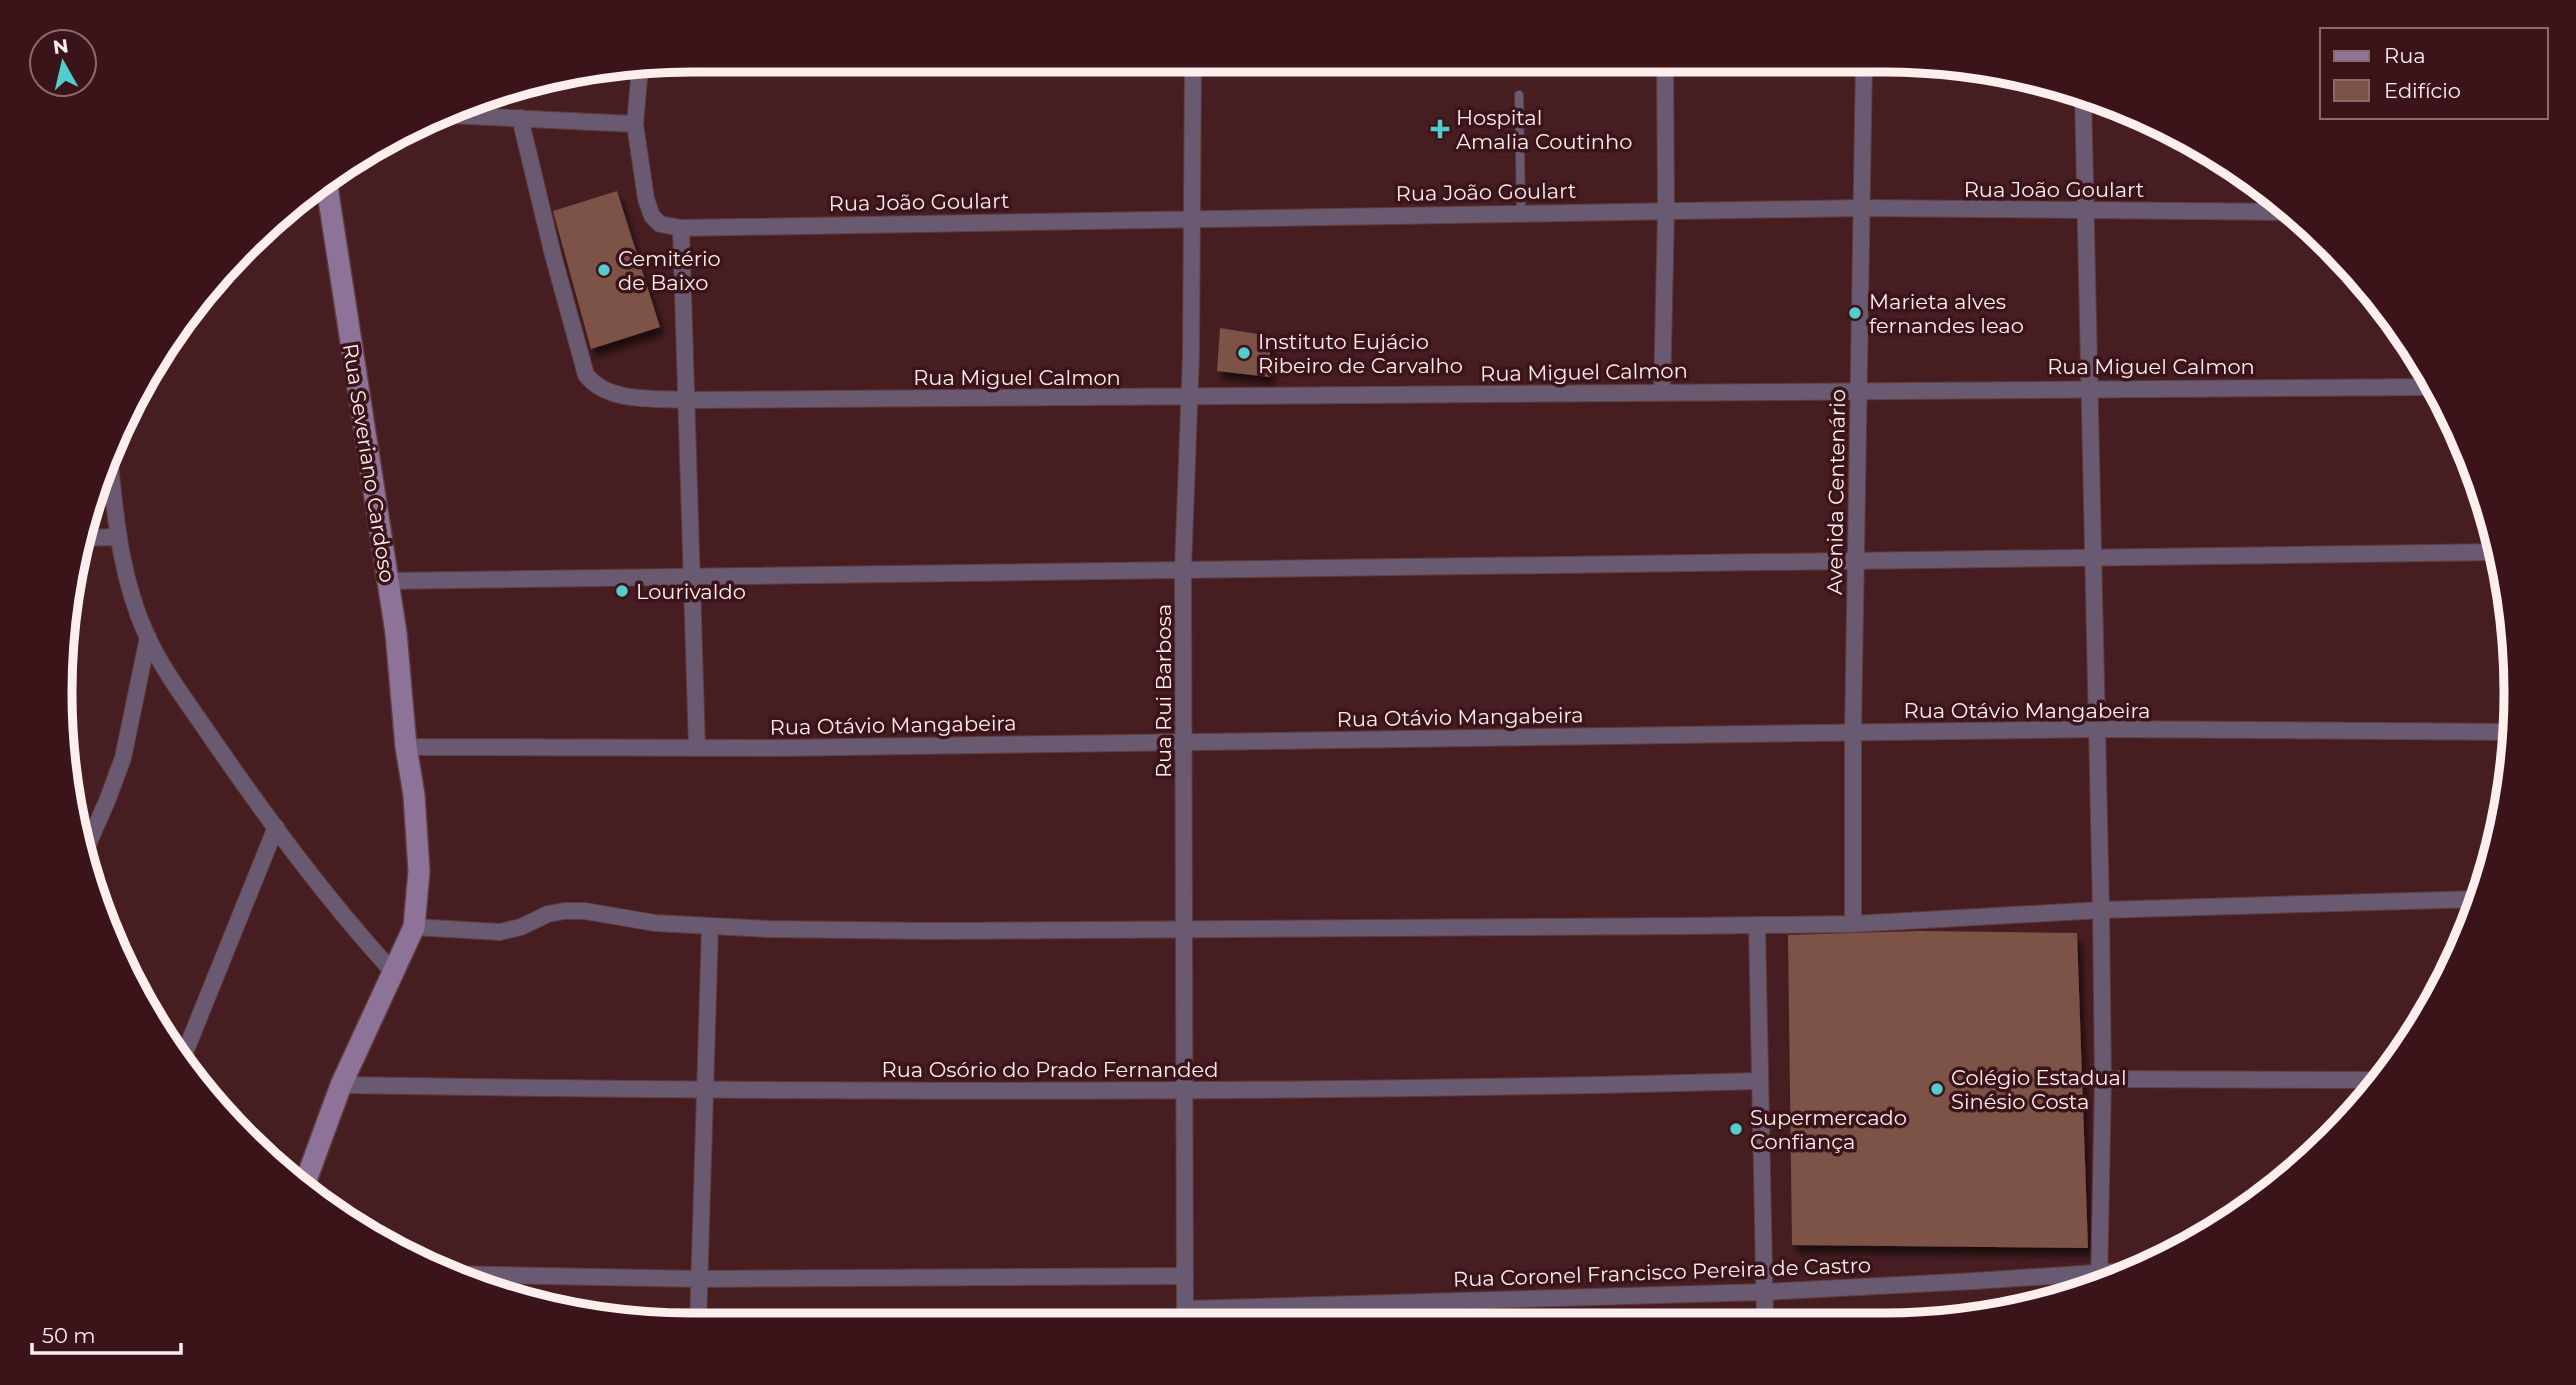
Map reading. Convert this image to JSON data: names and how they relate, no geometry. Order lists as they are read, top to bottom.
{
  "streets": {
    "street": [
      "Rua João Goulart",
      "Rua Miguel Calmon",
      "Rua Severiano Cardoso",
      "Avenida Centenário",
      "Rua Rui Barbosa",
      "Rua Otávio Mangabeira",
      "Rua Osório do Prado Fernanded",
      "Rua Coronel Francisco Pereira de Castro"
    ]
  },
  "crossings": [
    ["Rua João Goulart", "Avenida Centenário"],
    ["Rua João Goulart", "Rua Rui Barbosa"],
    ["Rua Miguel Calmon", "Avenida Centenário"],
    ["Rua Miguel Calmon", "Rua Rui Barbosa"],
    ["Rua Severiano Cardoso", "Rua Otávio Mangabeira"],
    ["Rua Severiano Cardoso", "Rua Osório do Prado Fernanded"],
    ["Avenida Centenário", "Rua Otávio Mangabeira"],
    ["Rua Rui Barbosa", "Rua Otávio Mangabeira"],
    ["Rua Rui Barbosa", "Rua Osório do Prado Fernanded"]
  ],
  "places": {
    "health": ["Hospital Amalia Coutinho"],
    "other": [
      "Cemitério de Baixo",
      "Marieta alves fernandes leao",
      "Instituto Eujácio Ribeiro de Carvalho",
      "Lourivaldo",
      "Colégio Estadual Sinésio Costa",
      "Supermercado Confiança"
    ]
  },
  "legend": ["Rua", "Edifício"],
  "scale_bar": "50 m",
  "north": "top"
}
